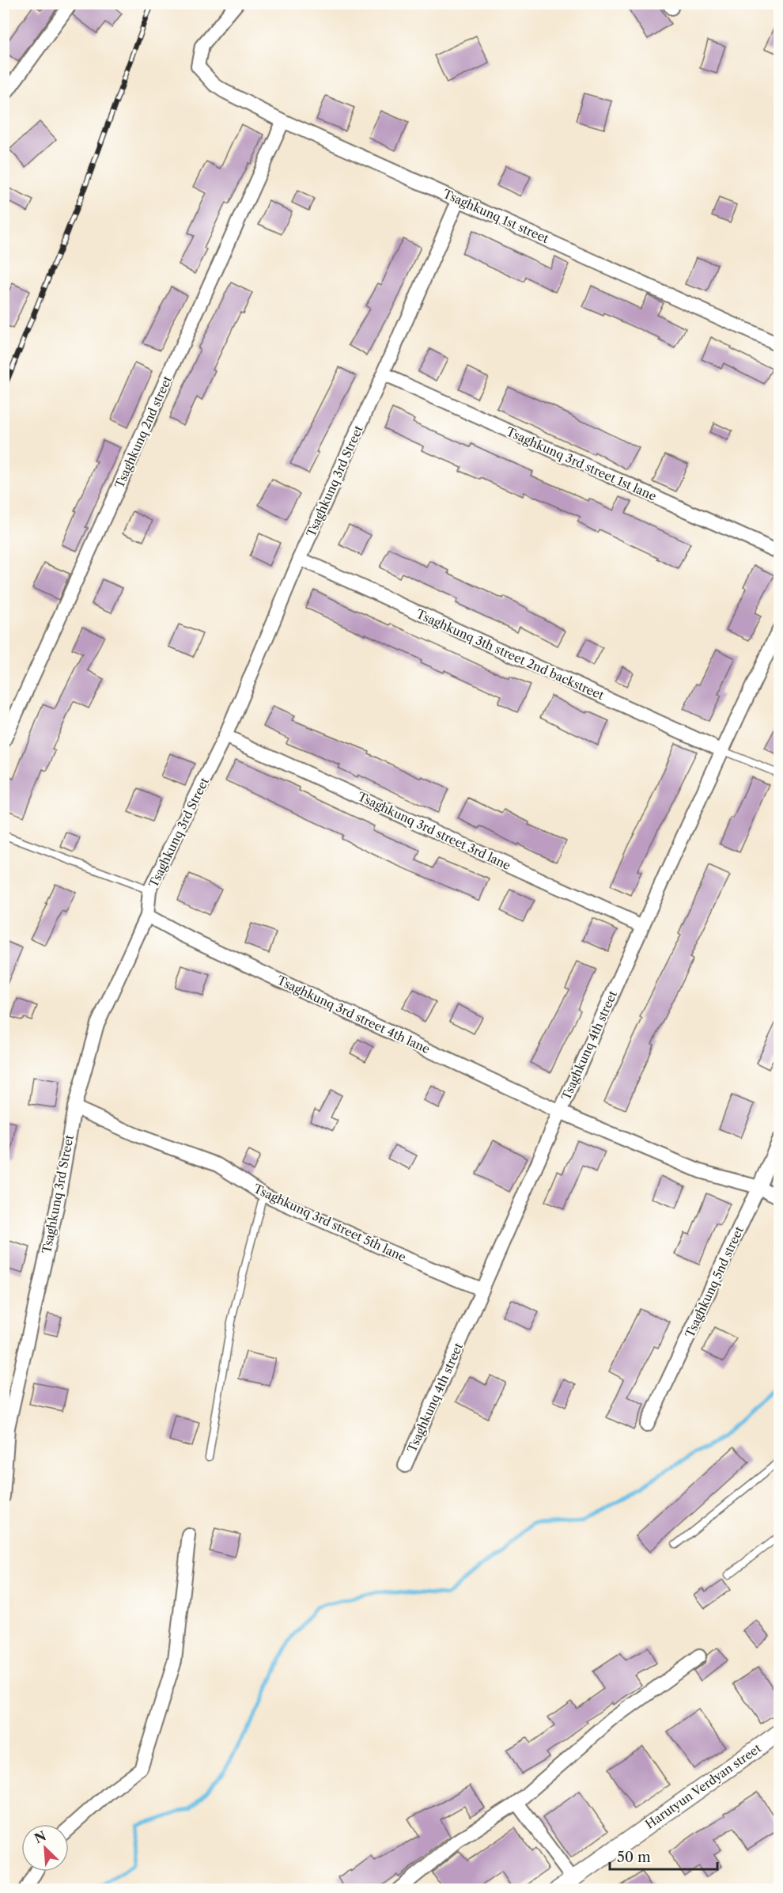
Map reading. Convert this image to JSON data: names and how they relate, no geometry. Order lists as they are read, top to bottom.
{
  "streets": {
    "street": [
      "Tsaghkunq 1st street",
      "Tsaghkunq 2nd street",
      "Tsaghkunq 3rd street 1st lane",
      "Tsaghkunq 3rd Street",
      "Tsaghkunq 3th street 2nd backstreet",
      "Tsaghkunq 3rd street 3rd lane",
      "Tsaghkunq 3rd street 4th lane",
      "Tsaghkunq 4th street",
      "Tsaghkunq 3rd street 5th lane",
      "Tsaghkunq 5nd street",
      "Harutyun Verdyan street"
    ]
  },
  "crossings": [
    ["Tsaghkunq 1st street", "Tsaghkunq 2nd street"],
    ["Tsaghkunq 1st street", "Tsaghkunq 3rd Street"],
    ["Tsaghkunq 3rd street 1st lane", "Tsaghkunq 3rd Street"],
    ["Tsaghkunq 3rd Street", "Tsaghkunq 3th street 2nd backstreet"],
    ["Tsaghkunq 3rd Street", "Tsaghkunq 3rd street 3rd lane"],
    ["Tsaghkunq 3rd Street", "Tsaghkunq 3rd street 4th lane"],
    ["Tsaghkunq 3rd Street", "Tsaghkunq 3rd street 5th lane"],
    ["Tsaghkunq 3th street 2nd backstreet", "Tsaghkunq 4th street"],
    ["Tsaghkunq 3rd street 3rd lane", "Tsaghkunq 4th street"],
    ["Tsaghkunq 3rd street 4th lane", "Tsaghkunq 4th street"],
    ["Tsaghkunq 3rd street 4th lane", "Tsaghkunq 5nd street"],
    ["Tsaghkunq 4th street", "Tsaghkunq 3rd street 5th lane"]
  ],
  "scale_bar": "50 m",
  "north": "top left"
}
